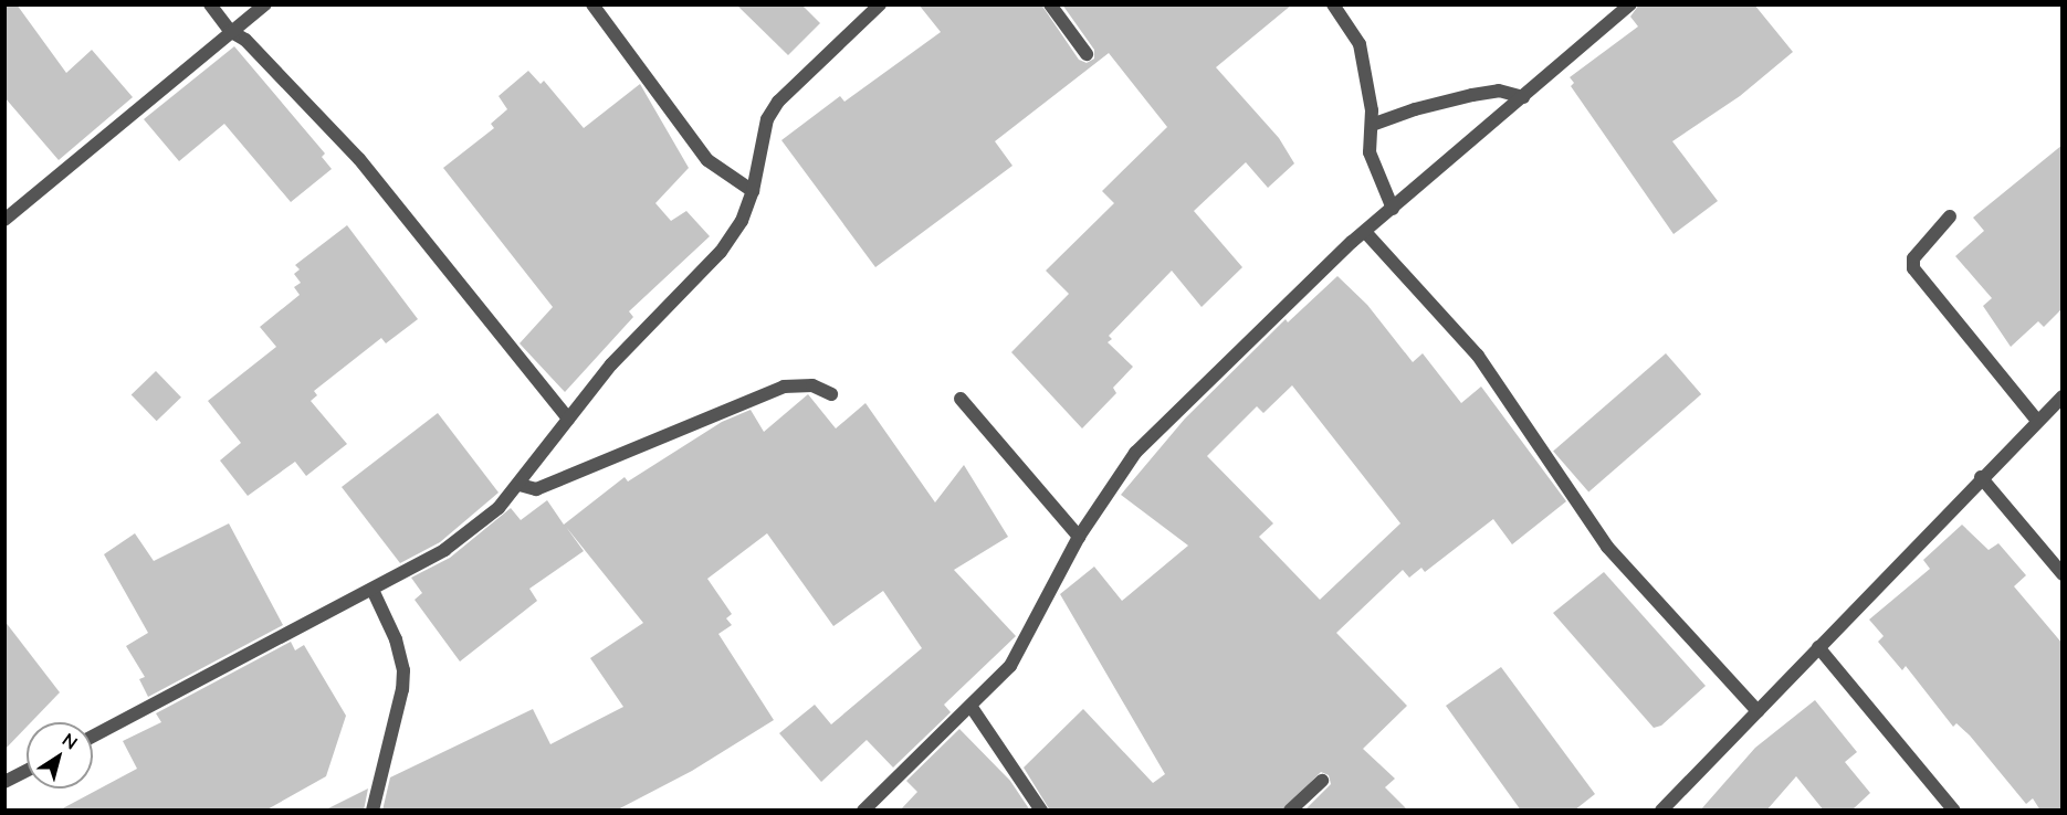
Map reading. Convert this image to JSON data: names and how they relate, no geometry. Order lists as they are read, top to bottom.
{
  "north": "top right"
}
